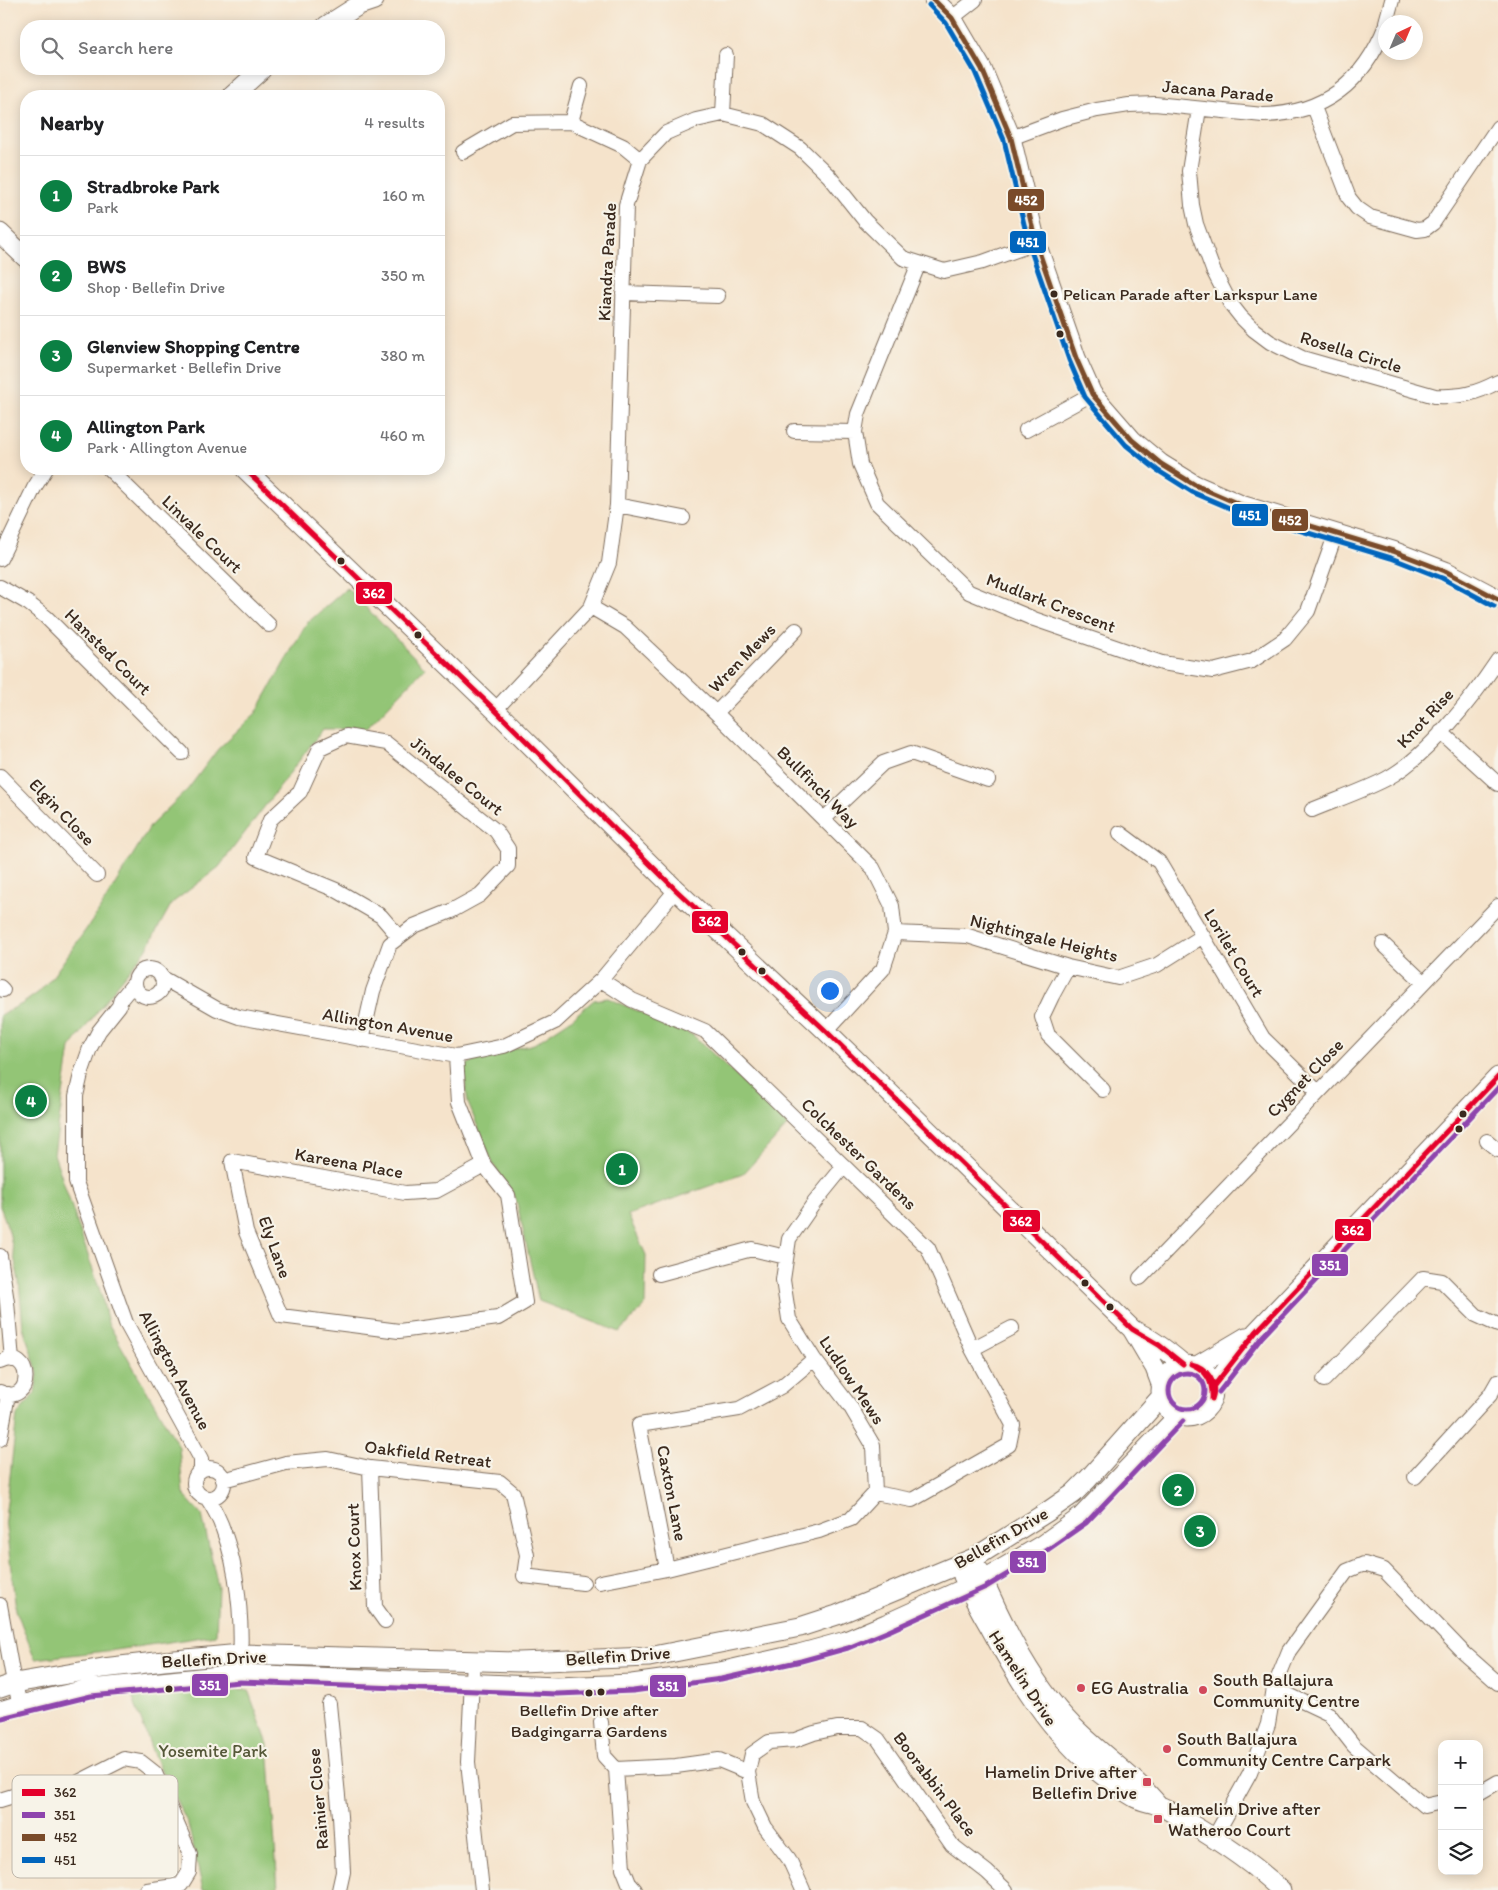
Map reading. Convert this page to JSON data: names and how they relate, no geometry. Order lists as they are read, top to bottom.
{
  "streets": {
    "main road": ["Bellefin Drive", "Hamelin Drive"],
    "street": [
      "Jacana Parade",
      "Kiandra Parade",
      "Rosella Circle",
      "Linvale Court",
      "Mudlark Crescent",
      "Hansted Court",
      "Wren Mews",
      "Knot Rise",
      "Jindalee Court",
      "Bullfinch Way",
      "Elgin Close",
      "Nightingale Heights",
      "Lorilet Court",
      "Allington Avenue",
      "Cygnet Close",
      "Colchester Gardens",
      "Kareena Place",
      "Ely Lane",
      "Ludlow Mews",
      "Oakfield Retreat",
      "Caxton Lane",
      "Knox Court",
      "Boorabbin Place",
      "Rainier Close"
    ]
  },
  "crossings": [
    ["Jacana Parade", "Rosella Circle"],
    ["Kiandra Parade", "Mudlark Crescent"],
    ["Kiandra Parade", "Bullfinch Way"],
    ["Wren Mews", "Bullfinch Way"],
    ["Jindalee Court", "Allington Avenue"],
    ["Bullfinch Way", "Nightingale Heights"],
    ["Nightingale Heights", "Lorilet Court"],
    ["Lorilet Court", "Cygnet Close"],
    ["Allington Avenue", "Colchester Gardens"],
    ["Allington Avenue", "Oakfield Retreat"],
    ["Colchester Gardens", "Ludlow Mews"],
    ["Kareena Place", "Ely Lane"],
    ["Ludlow Mews", "Caxton Lane"],
    ["Oakfield Retreat", "Knox Court"],
    ["Bellefin Drive", "Hamelin Drive"]
  ],
  "parks": ["Yosemite Park"],
  "places": {
    "other": [
      "Pelican Parade after Larkspur Lane",
      "EG Australia",
      "South Ballajura Community Centre",
      "Bellefin Drive after Badgingarra Gardens",
      "South Ballajura Community Centre Carpark"
    ],
    "transit": ["Hamelin Drive after Bellefin Drive", "Hamelin Drive after Watheroo Court"]
  },
  "lines": [
    "transit line 452",
    "transit line 451",
    "transit line 362",
    "transit line 351"
  ],
  "legend": [
    "362",
    "351",
    "452",
    "451"
  ],
  "north": "top right",
  "page": {
    "search": "Search here",
    "heading": ["Nearby", "4 results"],
    "list": [
      {
        "mark": "1",
        "name": "Stradbroke Park",
        "note": "Park",
        "value": "160 m"
      },
      {
        "mark": "2",
        "name": "BWS",
        "note": "Shop · Bellefin Drive",
        "value": "350 m"
      },
      {
        "mark": "3",
        "name": "Glenview Shopping Centre",
        "note": "Supermarket · Bellefin Drive",
        "value": "380 m"
      },
      {
        "mark": "4",
        "name": "Allington Park",
        "note": "Park · Allington Avenue",
        "value": "460 m"
      }
    ],
    "pins": [
      "4",
      "1",
      "2",
      "3"
    ],
    "map_buttons": ["+", "−"]
  }
}
